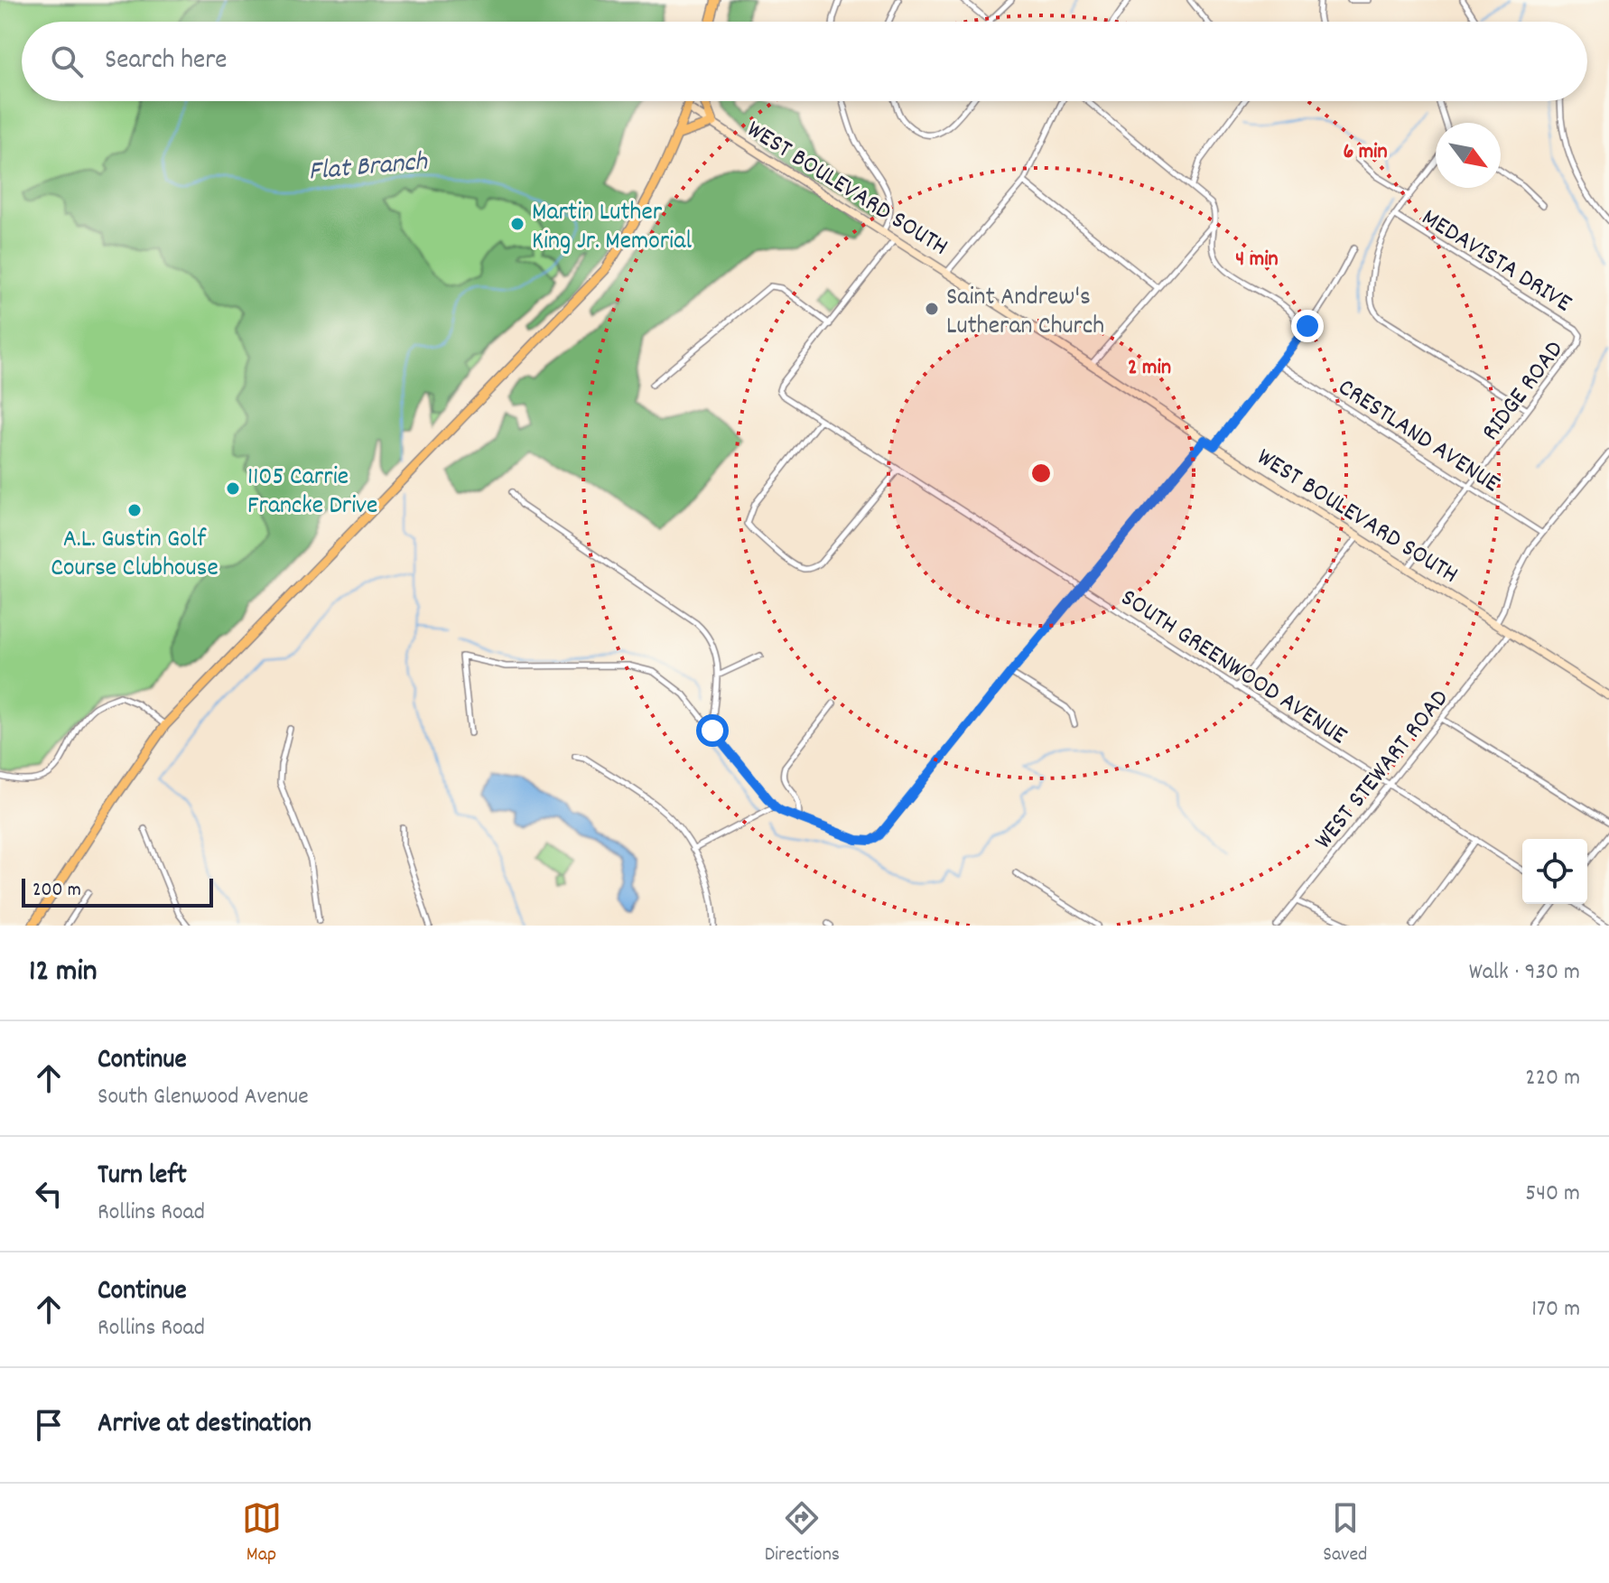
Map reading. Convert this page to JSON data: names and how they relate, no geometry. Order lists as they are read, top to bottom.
{
  "streets": {
    "main road": ["WEST BOULEVARD SOUTH"],
    "street": [
      "MEDAVISTA DRIVE",
      "RIDGE ROAD",
      "CRESTLAND AVENUE",
      "SOUTH GREENWOOD AVENUE",
      "WEST STEWART ROAD"
    ]
  },
  "crossings": [
    ["WEST BOULEVARD SOUTH", "RIDGE ROAD"],
    ["WEST BOULEVARD SOUTH", "WEST STEWART ROAD"],
    ["MEDAVISTA DRIVE", "RIDGE ROAD"],
    ["RIDGE ROAD", "CRESTLAND AVENUE"],
    ["SOUTH GREENWOOD AVENUE", "WEST STEWART ROAD"]
  ],
  "water": ["Flat Branch"],
  "places": [
    "Martin Luther King Jr. Memorial",
    "Saint Andrew's Lutheran Church",
    "1105 Carrie Francke Drive",
    "A.L. Gustin Golf Course Clubhouse"
  ],
  "scale_bar": "200 m",
  "north": "bottom right",
  "page": {
    "search": "Search here",
    "scale": "200 m",
    "heading": ["12 min", "Walk · 930 m"],
    "list": [
      ["Continue", "South Glenwood Avenue", "220 m"],
      ["Turn left", "Rollins Road", "540 m"],
      ["Continue", "Rollins Road", "170 m"],
      "Arrive at destination"
    ],
    "nav": ["Map", "Directions", "Saved"]
  },
  "rings": ["6 min", "4 min", "2 min"]
}
